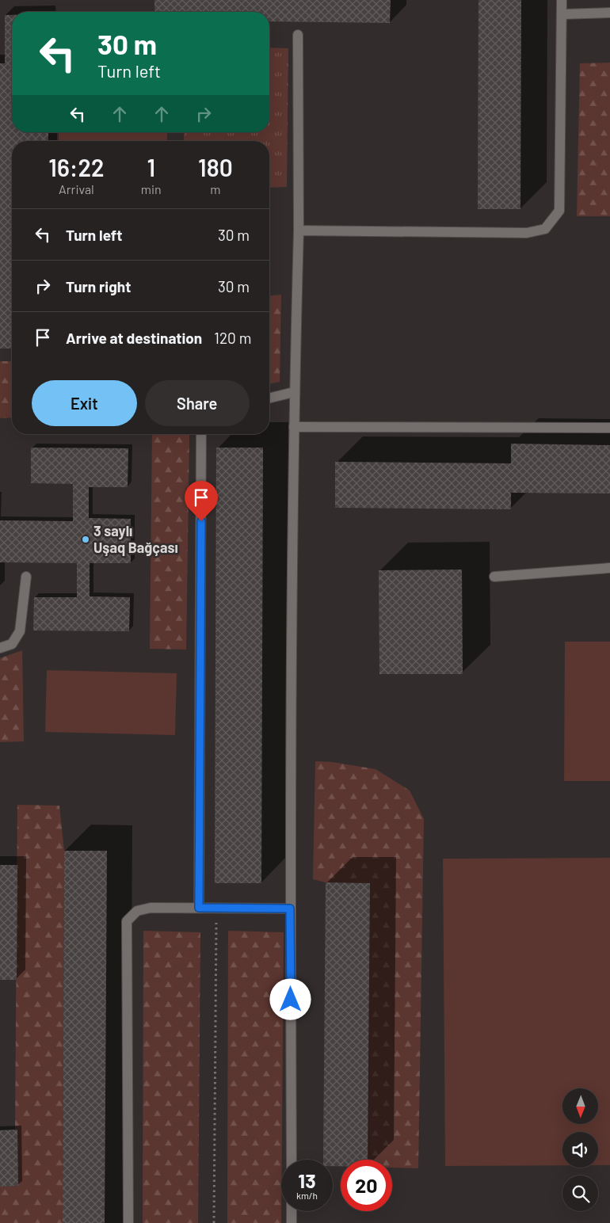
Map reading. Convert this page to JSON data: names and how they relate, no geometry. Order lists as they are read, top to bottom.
{
  "places": ["3 saylı Uşaq Bağçası"],
  "north": "bottom",
  "page": {
    "turn": ["30 m", "Turn left"],
    "eta": [
      "16:22",
      "Arrival",
      "1",
      "min",
      "180",
      "m"
    ],
    "list": [
      {
        "name": "Turn left",
        "value": "30 m"
      },
      {
        "name": "Turn right",
        "value": "30 m"
      },
      {
        "name": "Arrive at destination",
        "value": "120 m"
      }
    ],
    "buttons": ["Exit", "Share"],
    "speed": "13 km/h",
    "limit": "20"
  }
}
